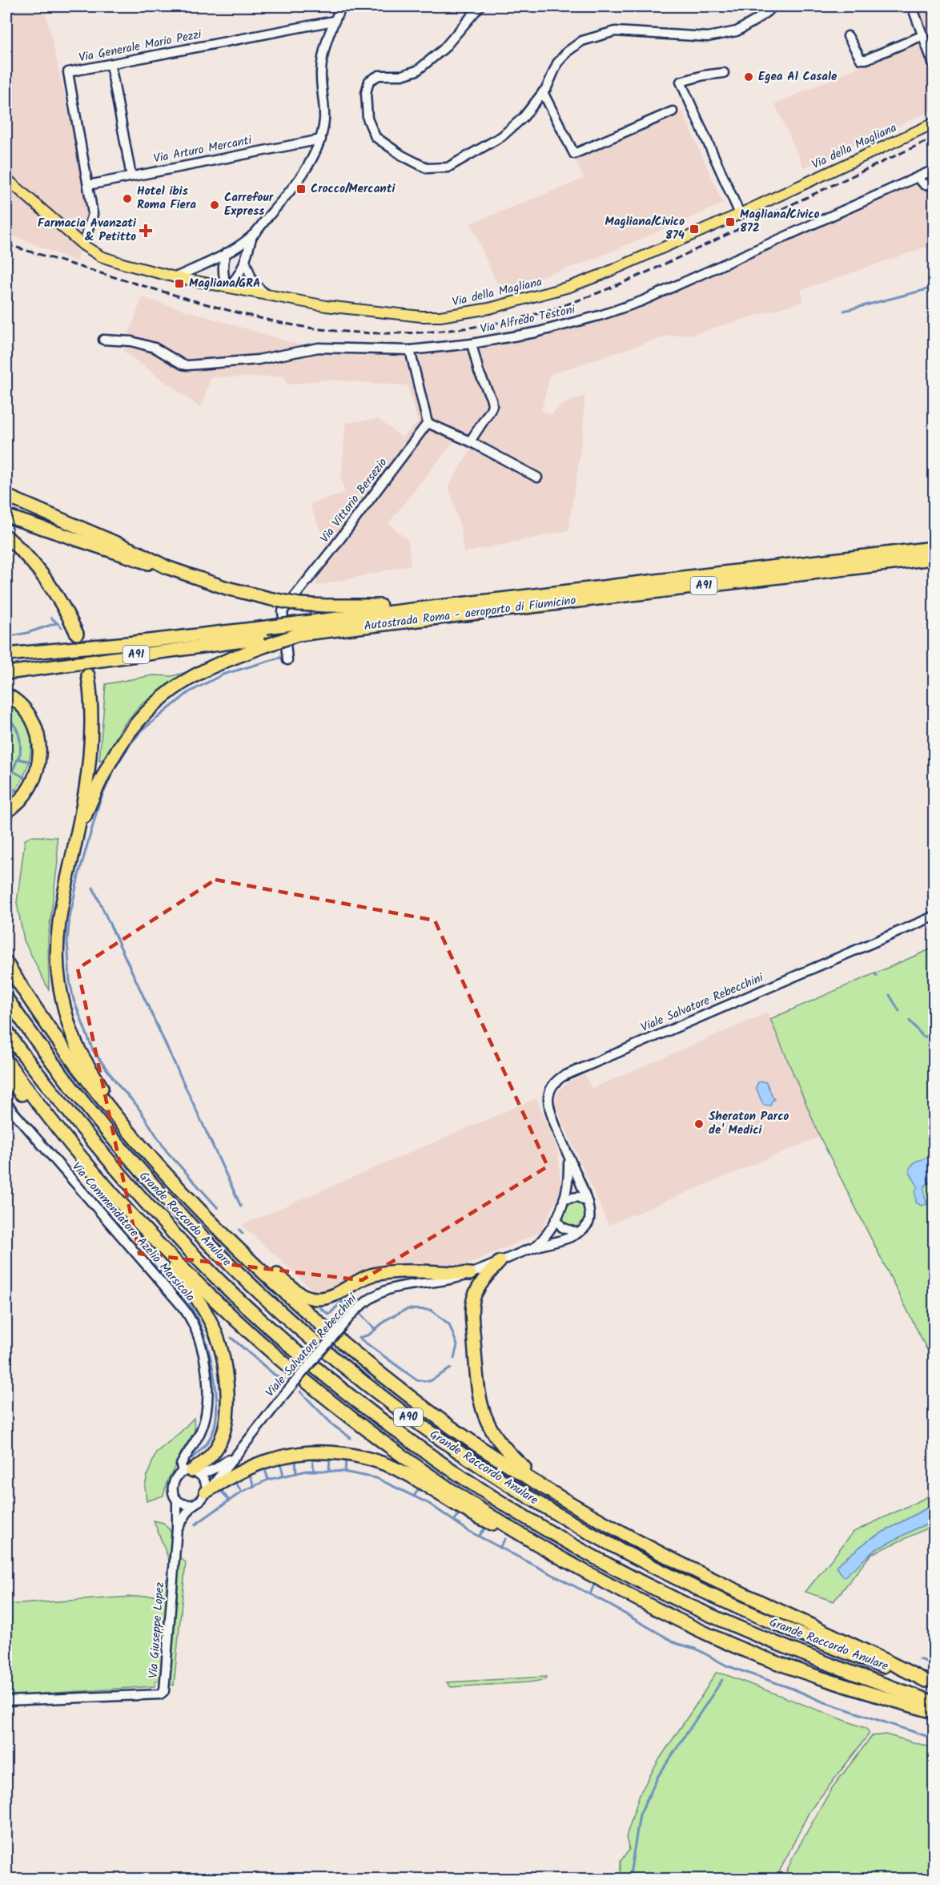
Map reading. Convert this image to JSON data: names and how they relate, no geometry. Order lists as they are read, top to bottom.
{
  "streets": {
    "highway": [
      "A91",
      "Autostrada Roma - aeroporto di Fiumicino",
      "Grande Raccordo Anulare",
      "A90"
    ],
    "main road": ["Via della Magliana"],
    "street": [
      "Via Generale Mario Pezzi",
      "Via Arturo Mercanti",
      "Via Alfredo Testoni",
      "Via Vittorio Bersezio",
      "Viale Salvatore Rebecchini",
      "Via Commendatore Azelio Marsicola",
      "Via Giuseppe Lopez"
    ]
  },
  "crossings": [
    ["Via Generale Mario Pezzi", "Via della Magliana"],
    ["Via Generale Mario Pezzi", "Via Arturo Mercanti"],
    ["Viale Salvatore Rebecchini", "Via Commendatore Azelio Marsicola"],
    ["Viale Salvatore Rebecchini", "Via Giuseppe Lopez"],
    ["Via Commendatore Azelio Marsicola", "Via Giuseppe Lopez"]
  ],
  "places": {
    "other": [
      "Egea Al Casale",
      "Hotel ibis Roma Fiera",
      "Carrefour Express",
      "Sheraton Parco de' Medici"
    ],
    "transit": [
      "Crocco/Mercanti",
      "Magliana/Civico 872",
      "Magliana/Civico 874",
      "Magliana/GRA"
    ],
    "health": ["Farmacia Avanzati & Petitto"]
  }
}
